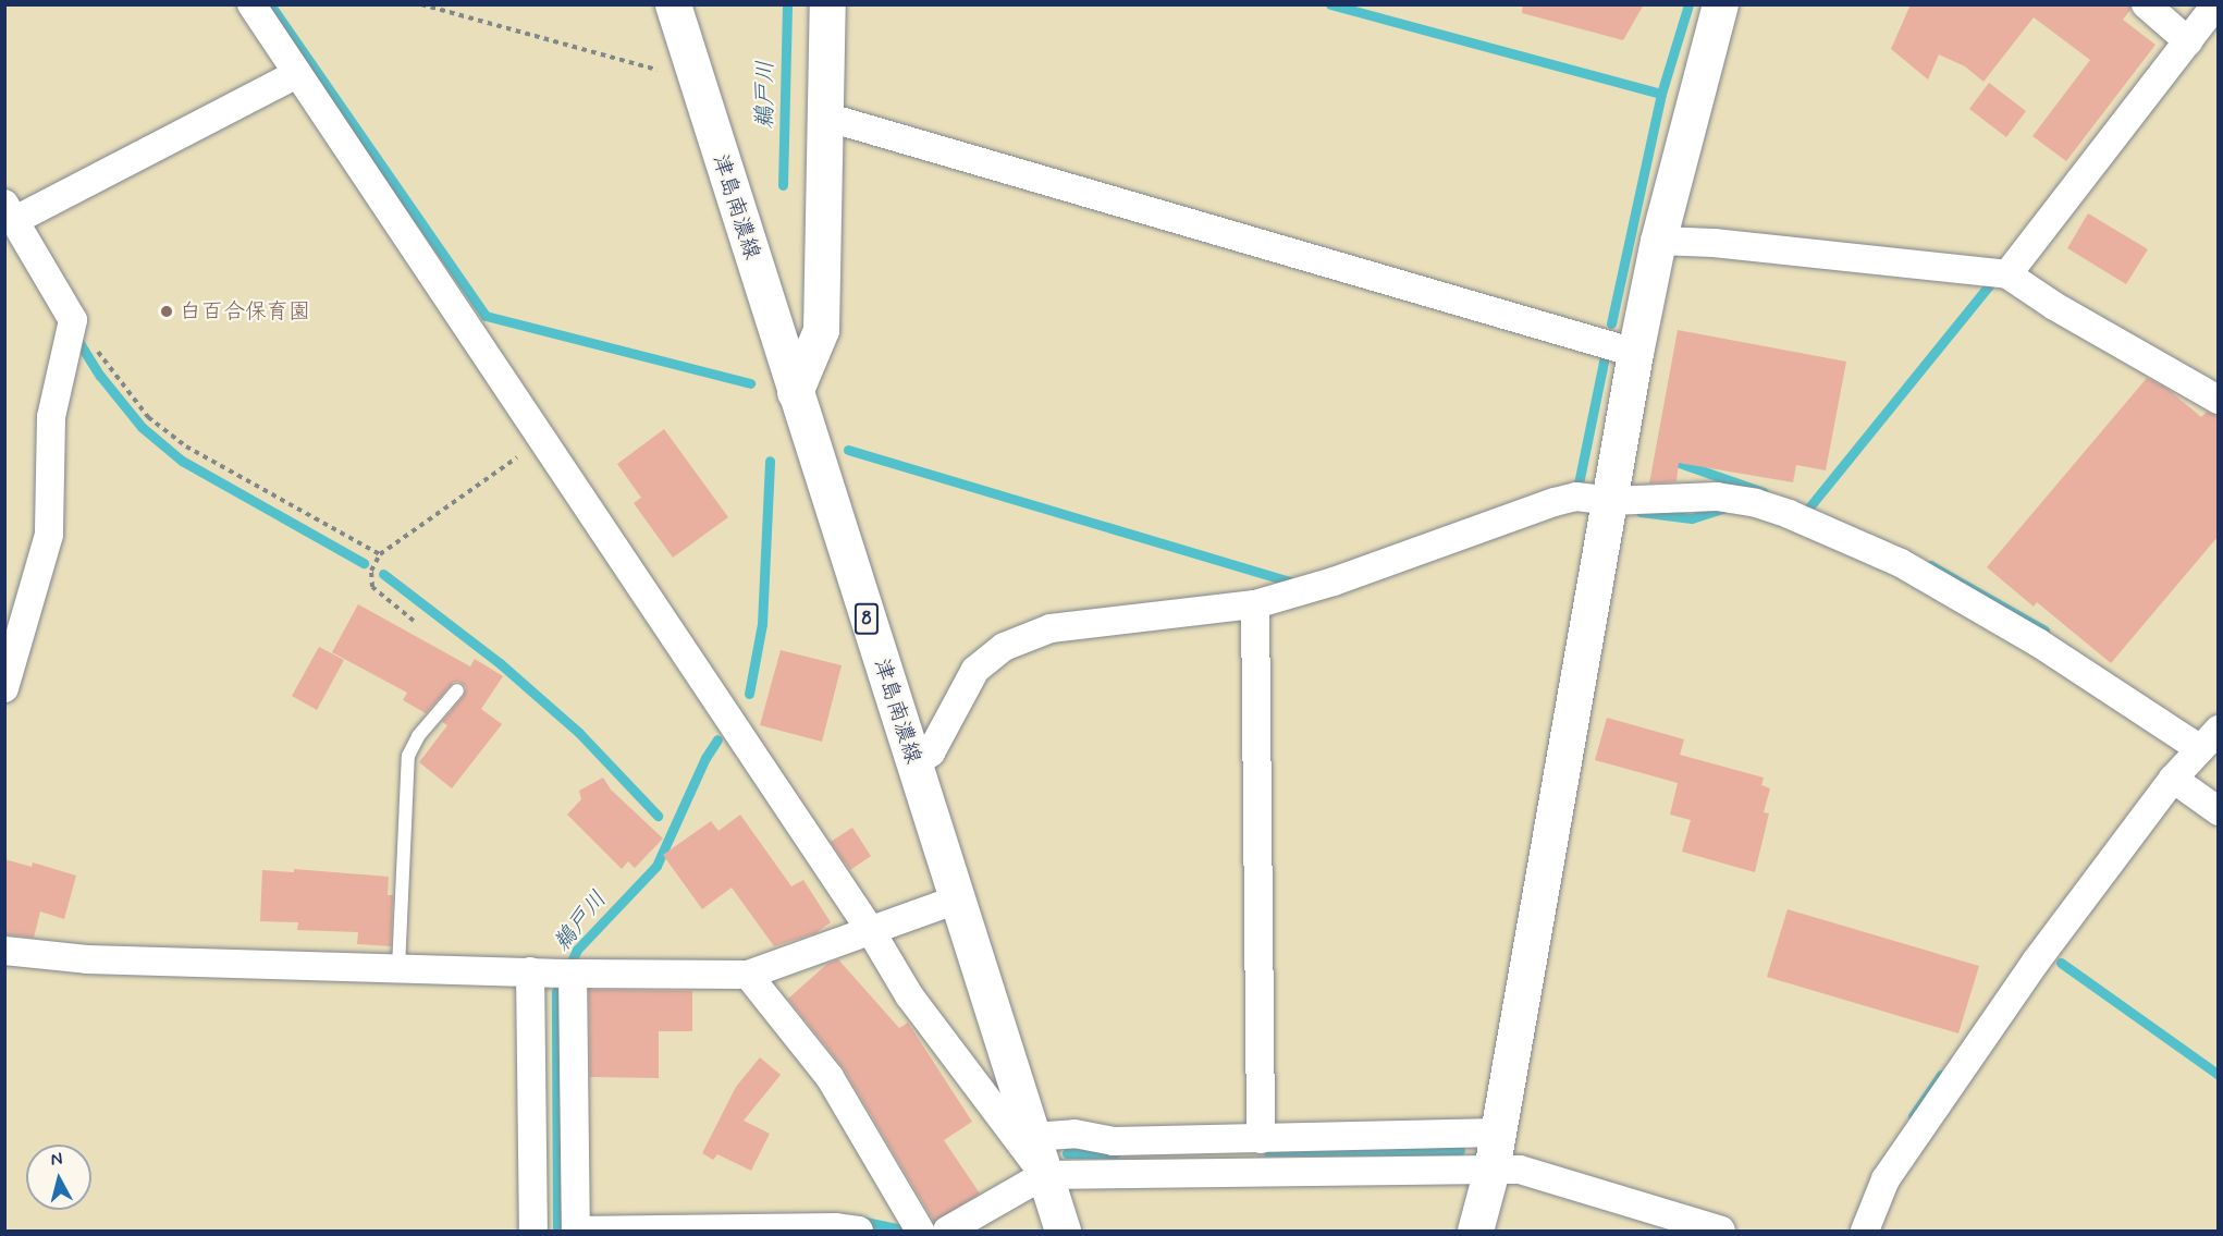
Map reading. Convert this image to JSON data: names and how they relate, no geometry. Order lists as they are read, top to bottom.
{
  "streets": {
    "street": ["津島南濃線", "8"]
  },
  "water": ["鵜戸川"],
  "places": ["白百合保育園"],
  "north": "top"
}
